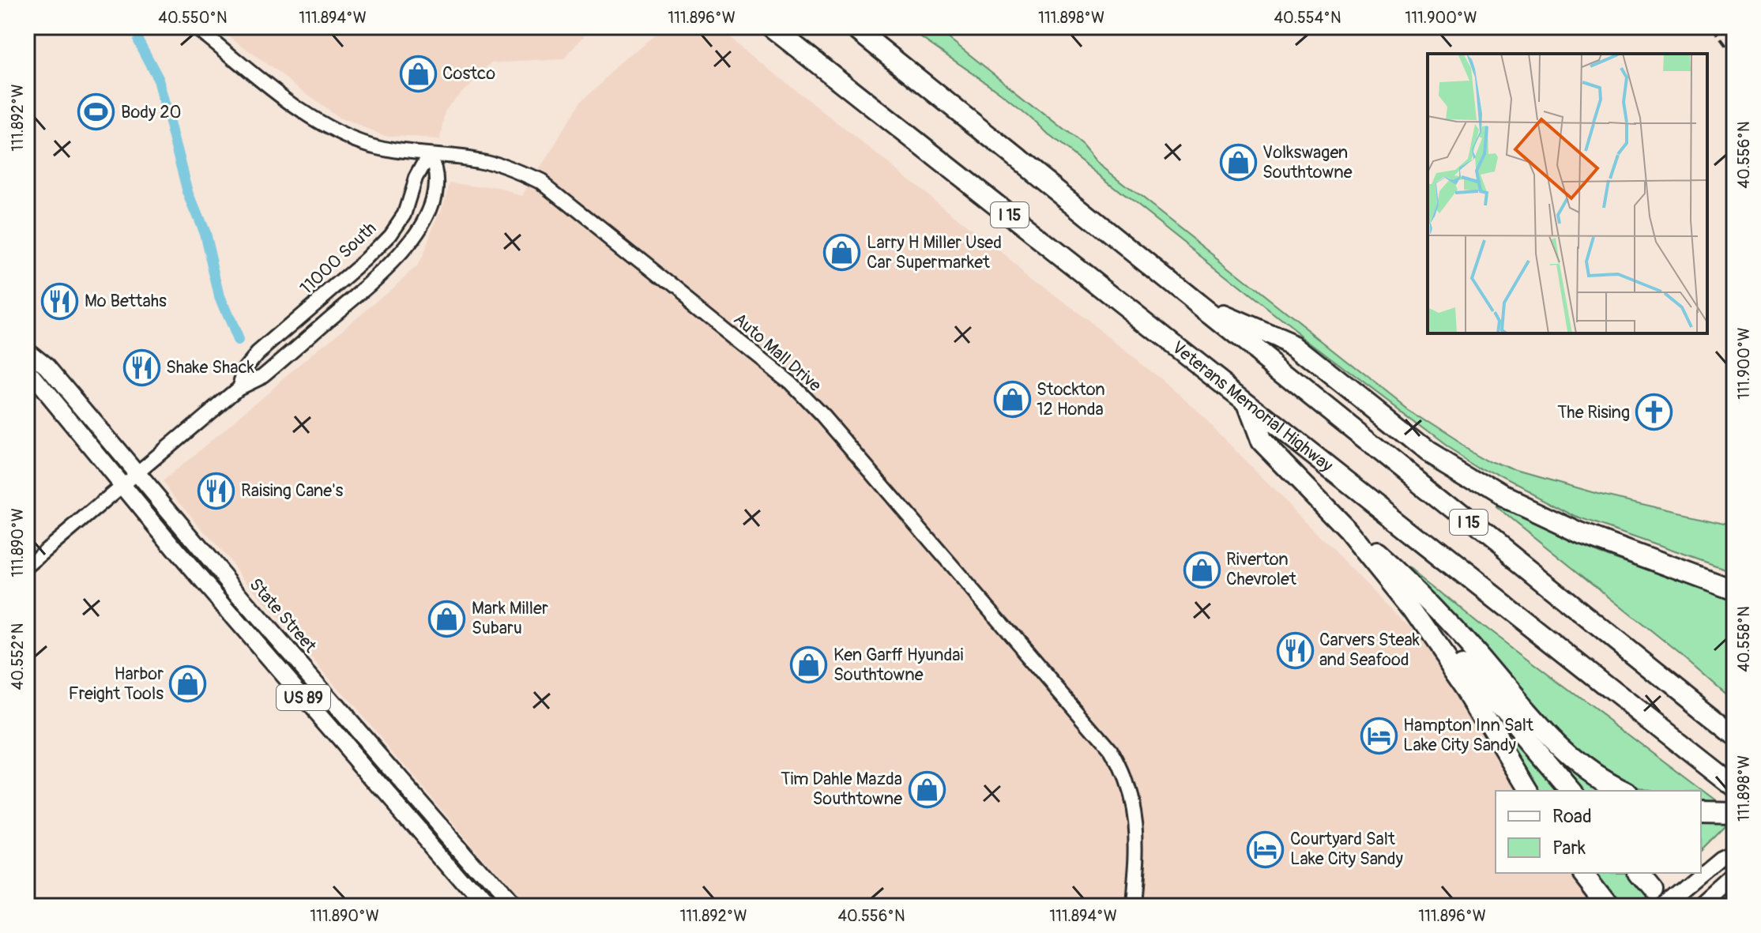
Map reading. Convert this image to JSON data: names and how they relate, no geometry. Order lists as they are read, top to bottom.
{
  "streets": {
    "highway": ["I 15", "Veterans Memorial Highway"],
    "main road": ["State Street", "US 89"],
    "street": ["11000 South", "Auto Mall Drive"]
  },
  "crossings": [
    ["11000 South", "Auto Mall Drive"],
    ["11000 South", "State Street"],
    ["11000 South", "US 89"]
  ],
  "places": {
    "shop": [
      "Costco",
      "Volkswagen Southtowne",
      "Larry H Miller Used Car Supermarket",
      "Stockton 12 Honda",
      "Riverton Chevrolet",
      "Mark Miller Subaru",
      "Ken Garff Hyundai Southtowne",
      "Harbor Freight Tools",
      "Tim Dahle Mazda Southtowne"
    ],
    "sports": ["Body 20"],
    "restaurant": [
      "Mo Bettahs",
      "Shake Shack",
      "Raising Cane's",
      "Carvers Steak and Seafood"
    ],
    "church": ["The Rising"],
    "hotel": ["Hampton Inn Salt Lake City Sandy", "Courtyard Salt Lake City Sandy"]
  },
  "legend": ["Road", "Park"],
  "coordinates": [
    "40.550°N",
    "111.894°W",
    "111.896°W",
    "111.898°W",
    "40.554°N",
    "111.900°W",
    "111.892°W",
    "40.556°N",
    "111.890°W",
    "40.558°N",
    "40.552°N"
  ]
}
